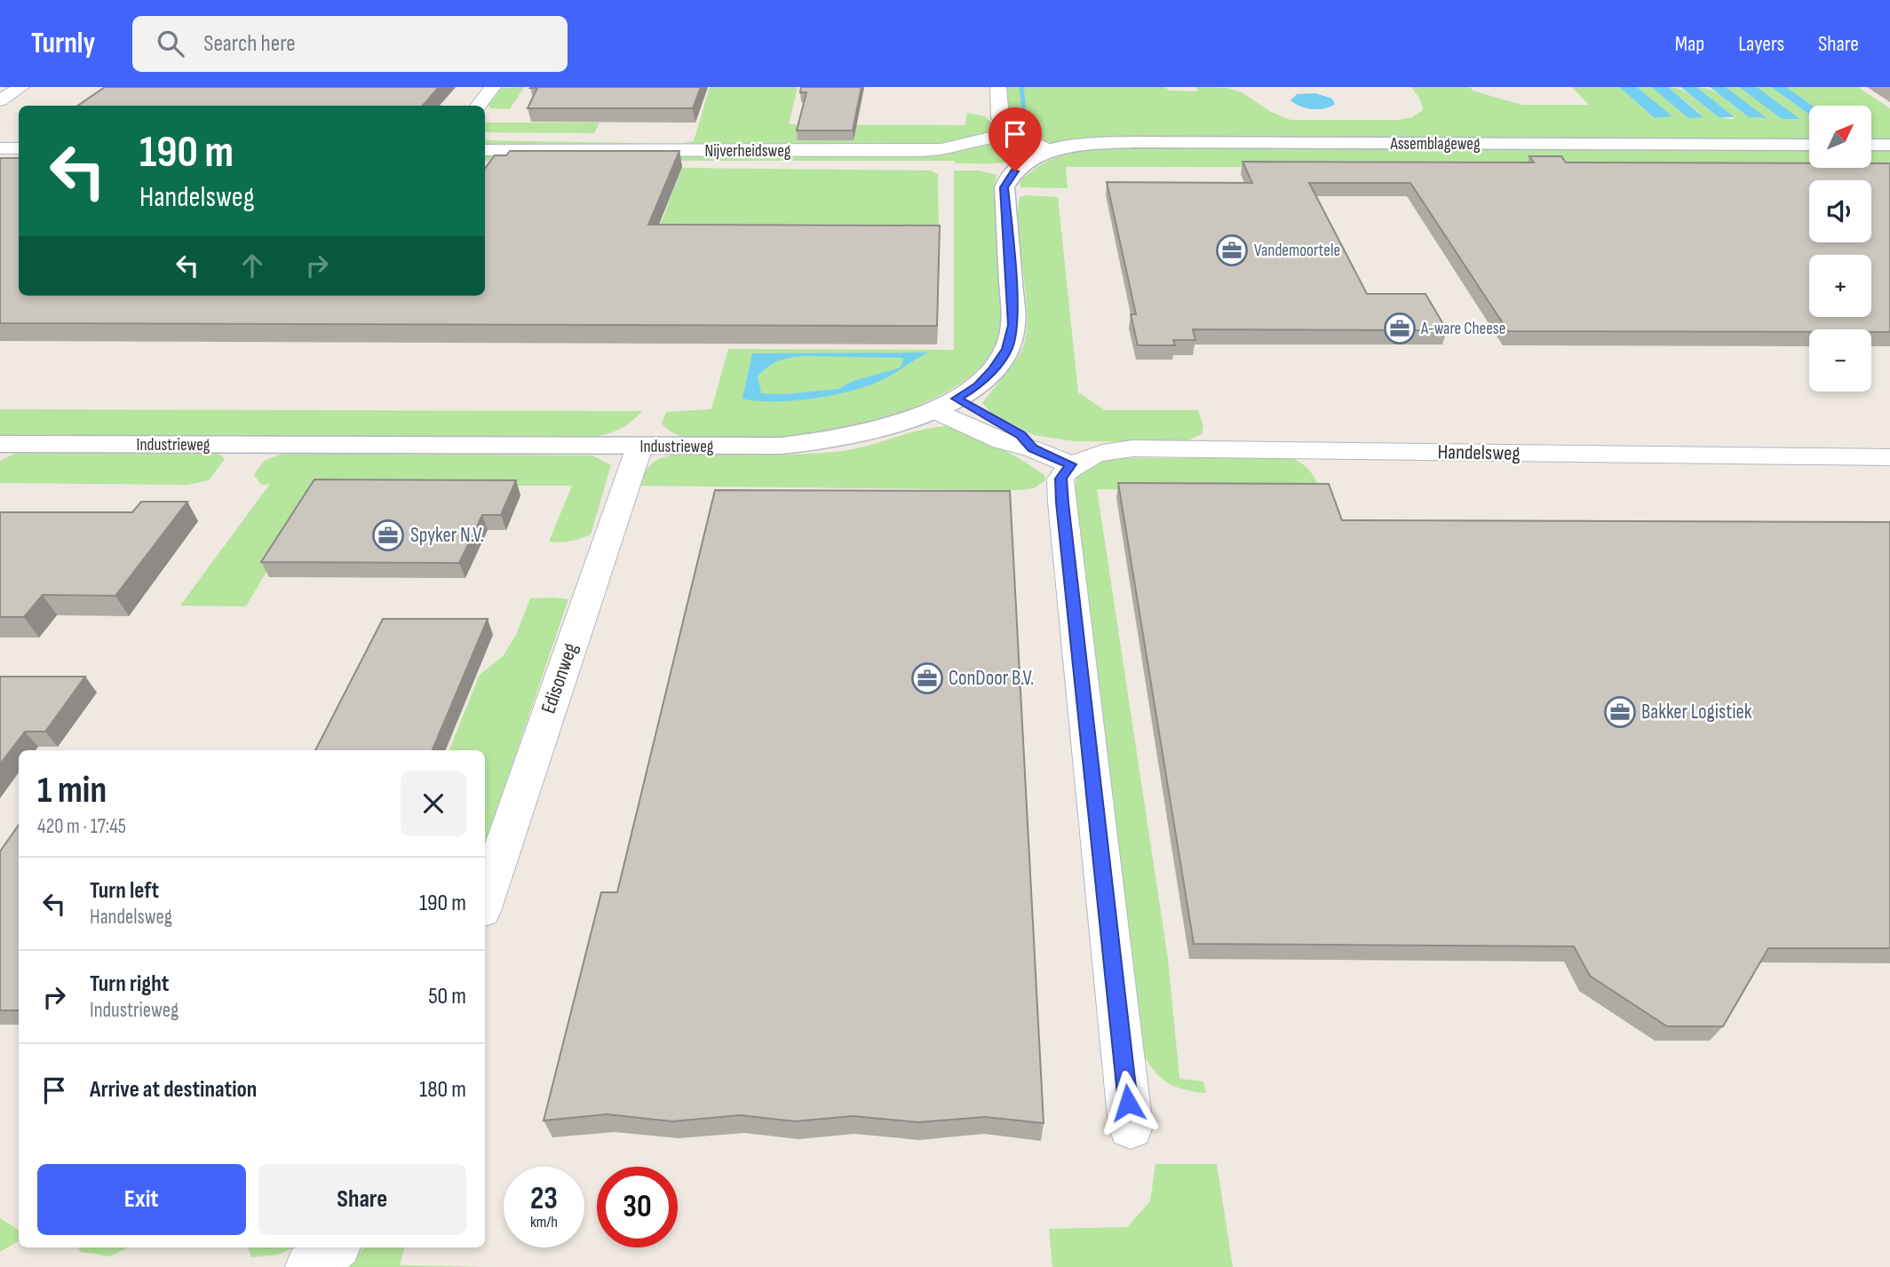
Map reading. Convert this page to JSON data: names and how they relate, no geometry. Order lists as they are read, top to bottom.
{
  "streets": {
    "street": [
      "Assemblageweg",
      "Nijverheidsweg",
      "Industrieweg",
      "Handelsweg",
      "Edisonweg"
    ]
  },
  "crossings": [
    ["Assemblageweg", "Industrieweg"],
    ["Industrieweg", "Edisonweg"]
  ],
  "places": {
    "office": [
      "Vandemoortele",
      "A-ware Cheese",
      "Spyker N.V.",
      "ConDoor B.V.",
      "Bakker Logistiek"
    ]
  },
  "north": "top right",
  "page": {
    "header": "Turnly",
    "search": "Search here",
    "nav": ["Map", "Layers", "Share"],
    "map_buttons": ["+", "−"],
    "turn": ["190 m", "Handelsweg"],
    "heading": ["1 min", "420 m · 17:45"],
    "list": [
      {
        "name": "Turn left",
        "note": "Handelsweg",
        "value": "190 m"
      },
      {
        "name": "Turn right",
        "note": "Industrieweg",
        "value": "50 m"
      },
      {
        "name": "Arrive at destination",
        "value": "180 m"
      }
    ],
    "buttons": ["Exit", "Share"],
    "speed": "23 km/h",
    "limit": "30"
  }
}
